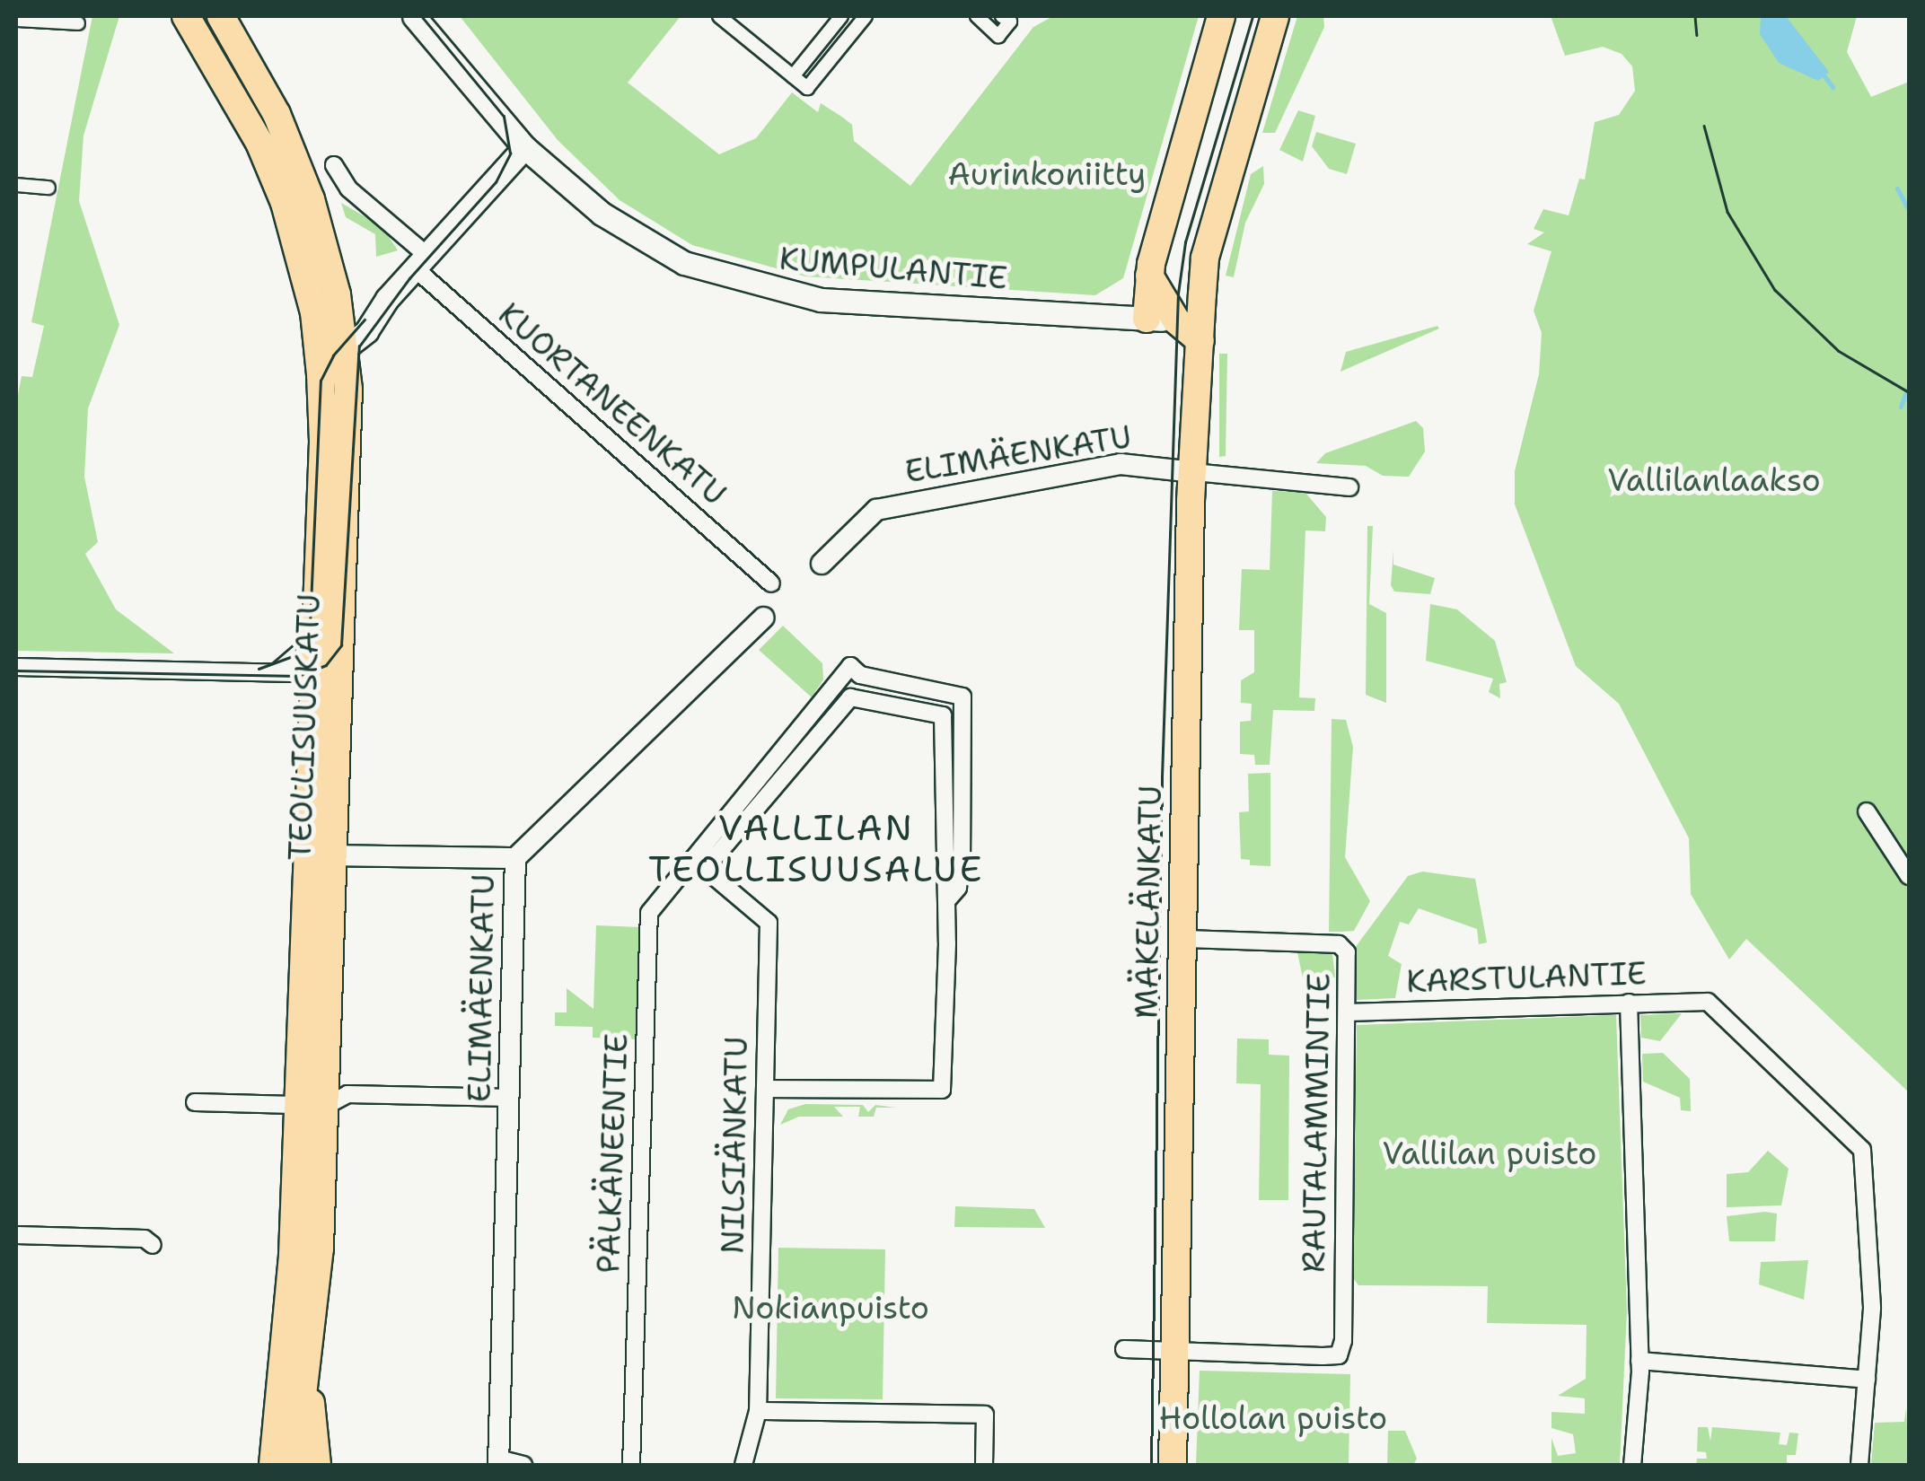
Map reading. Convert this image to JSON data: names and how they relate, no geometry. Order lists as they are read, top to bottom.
{
  "streets": {
    "main road": ["KUMPULANTIE", "TEOLLISUUSKATU", "MÄKELÄNKATU"],
    "street": [
      "KUORTANEENKATU",
      "ELIMÄENKATU",
      "KARSTULANTIE",
      "RAUTALAMMINTIE",
      "NILSIÄNKATU",
      "PÄLKÄNEENTIE"
    ]
  },
  "crossings": [
    ["KUMPULANTIE", "MÄKELÄNKATU"],
    ["ELIMÄENKATU", "MÄKELÄNKATU"],
    ["MÄKELÄNKATU", "RAUTALAMMINTIE"],
    ["KARSTULANTIE", "RAUTALAMMINTIE"],
    ["NILSIÄNKATU", "PÄLKÄNEENTIE"]
  ],
  "districts": ["VALLILAN TEOLLISUUSALUE"],
  "parks": [
    "Aurinkoniitty",
    "Vallilanlaakso",
    "Vallilan puisto",
    "Nokianpuisto",
    "Hollolan puisto"
  ]
}
